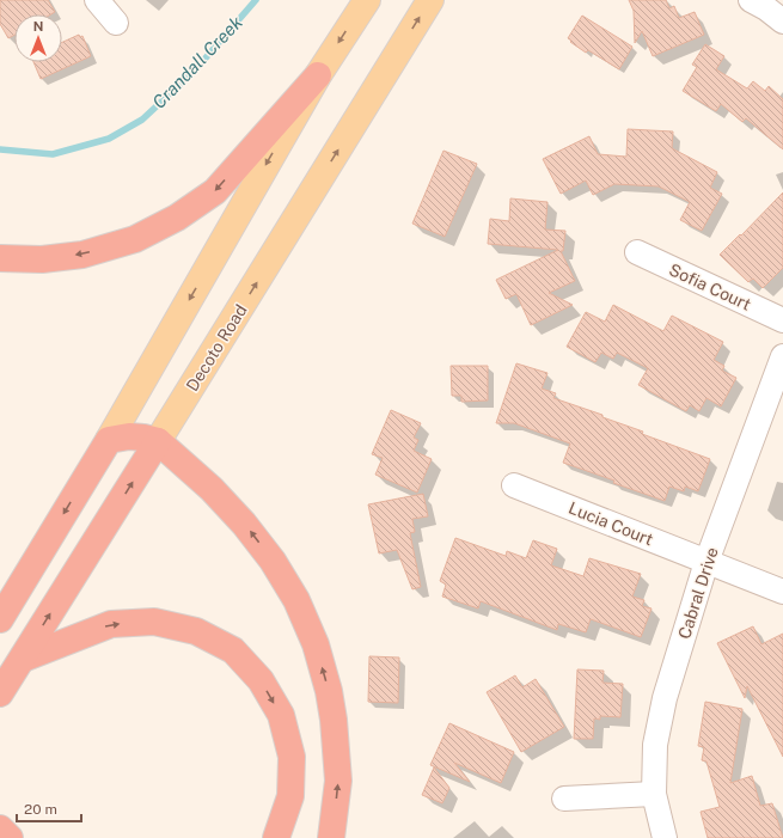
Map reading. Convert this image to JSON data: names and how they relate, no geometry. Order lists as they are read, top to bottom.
{
  "streets": {
    "highway": ["Decoto Road"],
    "street": ["Sofia Court", "Lucia Court", "Cabral Drive"]
  },
  "crossings": [
    ["Lucia Court", "Cabral Drive"]
  ],
  "water": ["Crandall Creek"],
  "scale_bar": "20 m",
  "north": "top"
}
